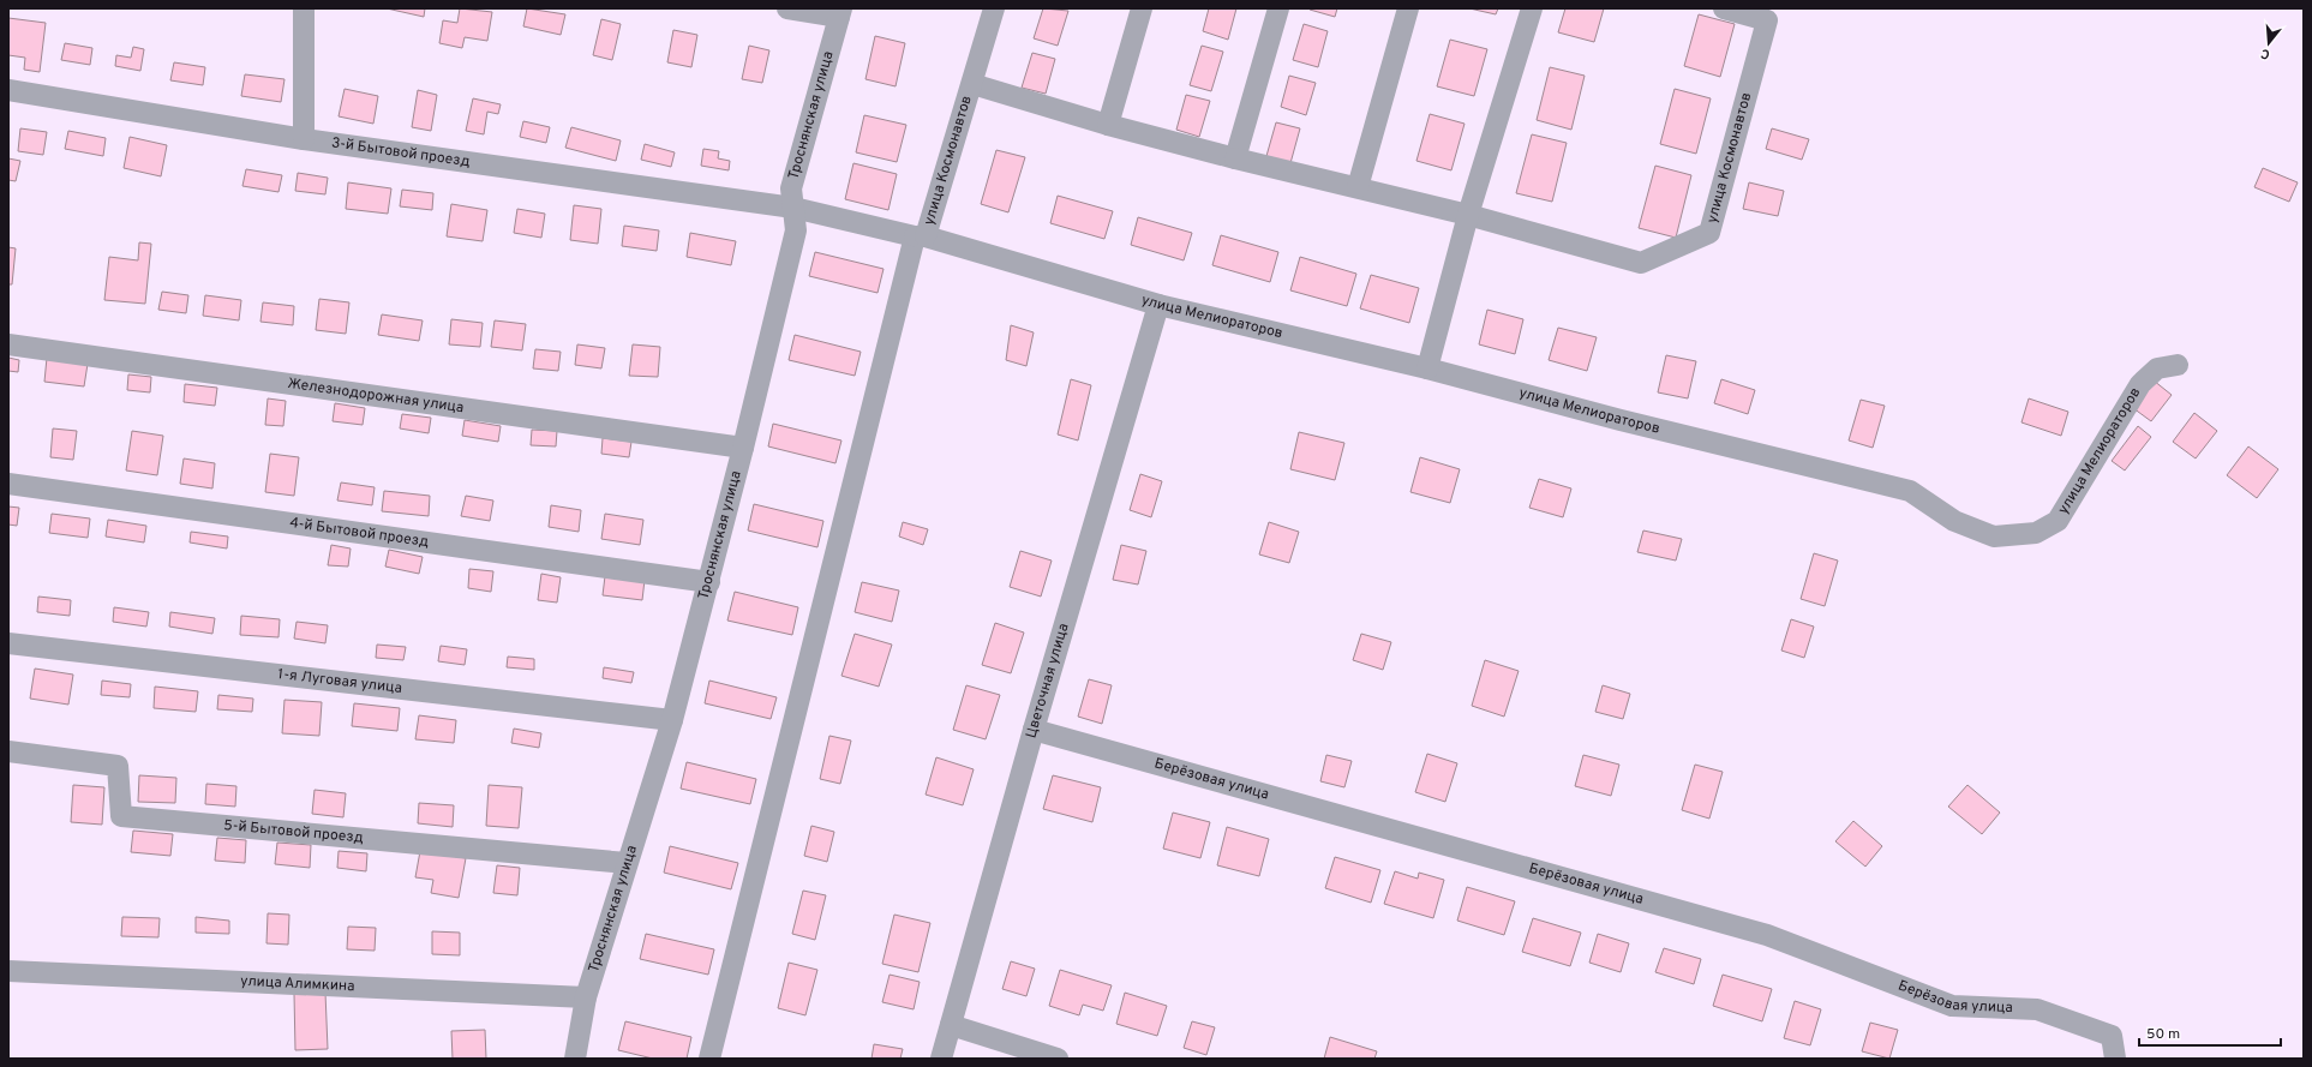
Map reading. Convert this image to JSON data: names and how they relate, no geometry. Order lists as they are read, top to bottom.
{
  "streets": {
    "street": [
      "Троснянская улица",
      "3-й Бытовой проезд",
      "улица Космонавтов",
      "улица Мелиораторов",
      "Железнодорожная улица",
      "4-й Бытовой проезд",
      "1-я Луговая улица",
      "Цветочная улица",
      "Берёзовая улица",
      "5-й Бытовой проезд",
      "улица Алимкина"
    ]
  },
  "crossings": [
    ["Троснянская улица", "3-й Бытовой проезд"],
    ["Троснянская улица", "Железнодорожная улица"],
    ["Троснянская улица", "4-й Бытовой проезд"],
    ["Троснянская улица", "1-я Луговая улица"],
    ["Троснянская улица", "5-й Бытовой проезд"],
    ["Троснянская улица", "улица Алимкина"],
    ["3-й Бытовой проезд", "улица Космонавтов"],
    ["3-й Бытовой проезд", "улица Мелиораторов"],
    ["улица Космонавтов", "улица Мелиораторов"],
    ["улица Мелиораторов", "Цветочная улица"],
    ["Цветочная улица", "Берёзовая улица"]
  ],
  "scale_bar": "50 m",
  "north": "bottom"
}
